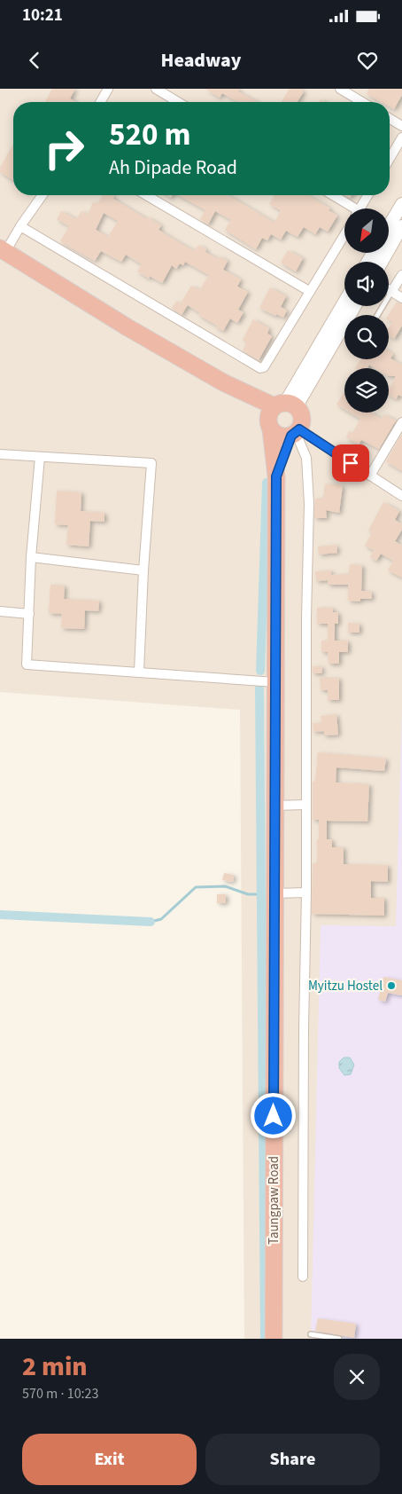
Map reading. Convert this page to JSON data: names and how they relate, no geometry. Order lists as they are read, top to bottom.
{
  "streets": {
    "highway": ["Taungpaw Road"]
  },
  "places": ["Myitzu Hostel"],
  "north": "bottom left",
  "page": {
    "status": "10:21",
    "header": "Headway",
    "turn": ["520 m", "Ah Dipade Road"],
    "heading": ["2 min", "570 m · 10:23"],
    "buttons": ["Exit", "Share"]
  }
}
